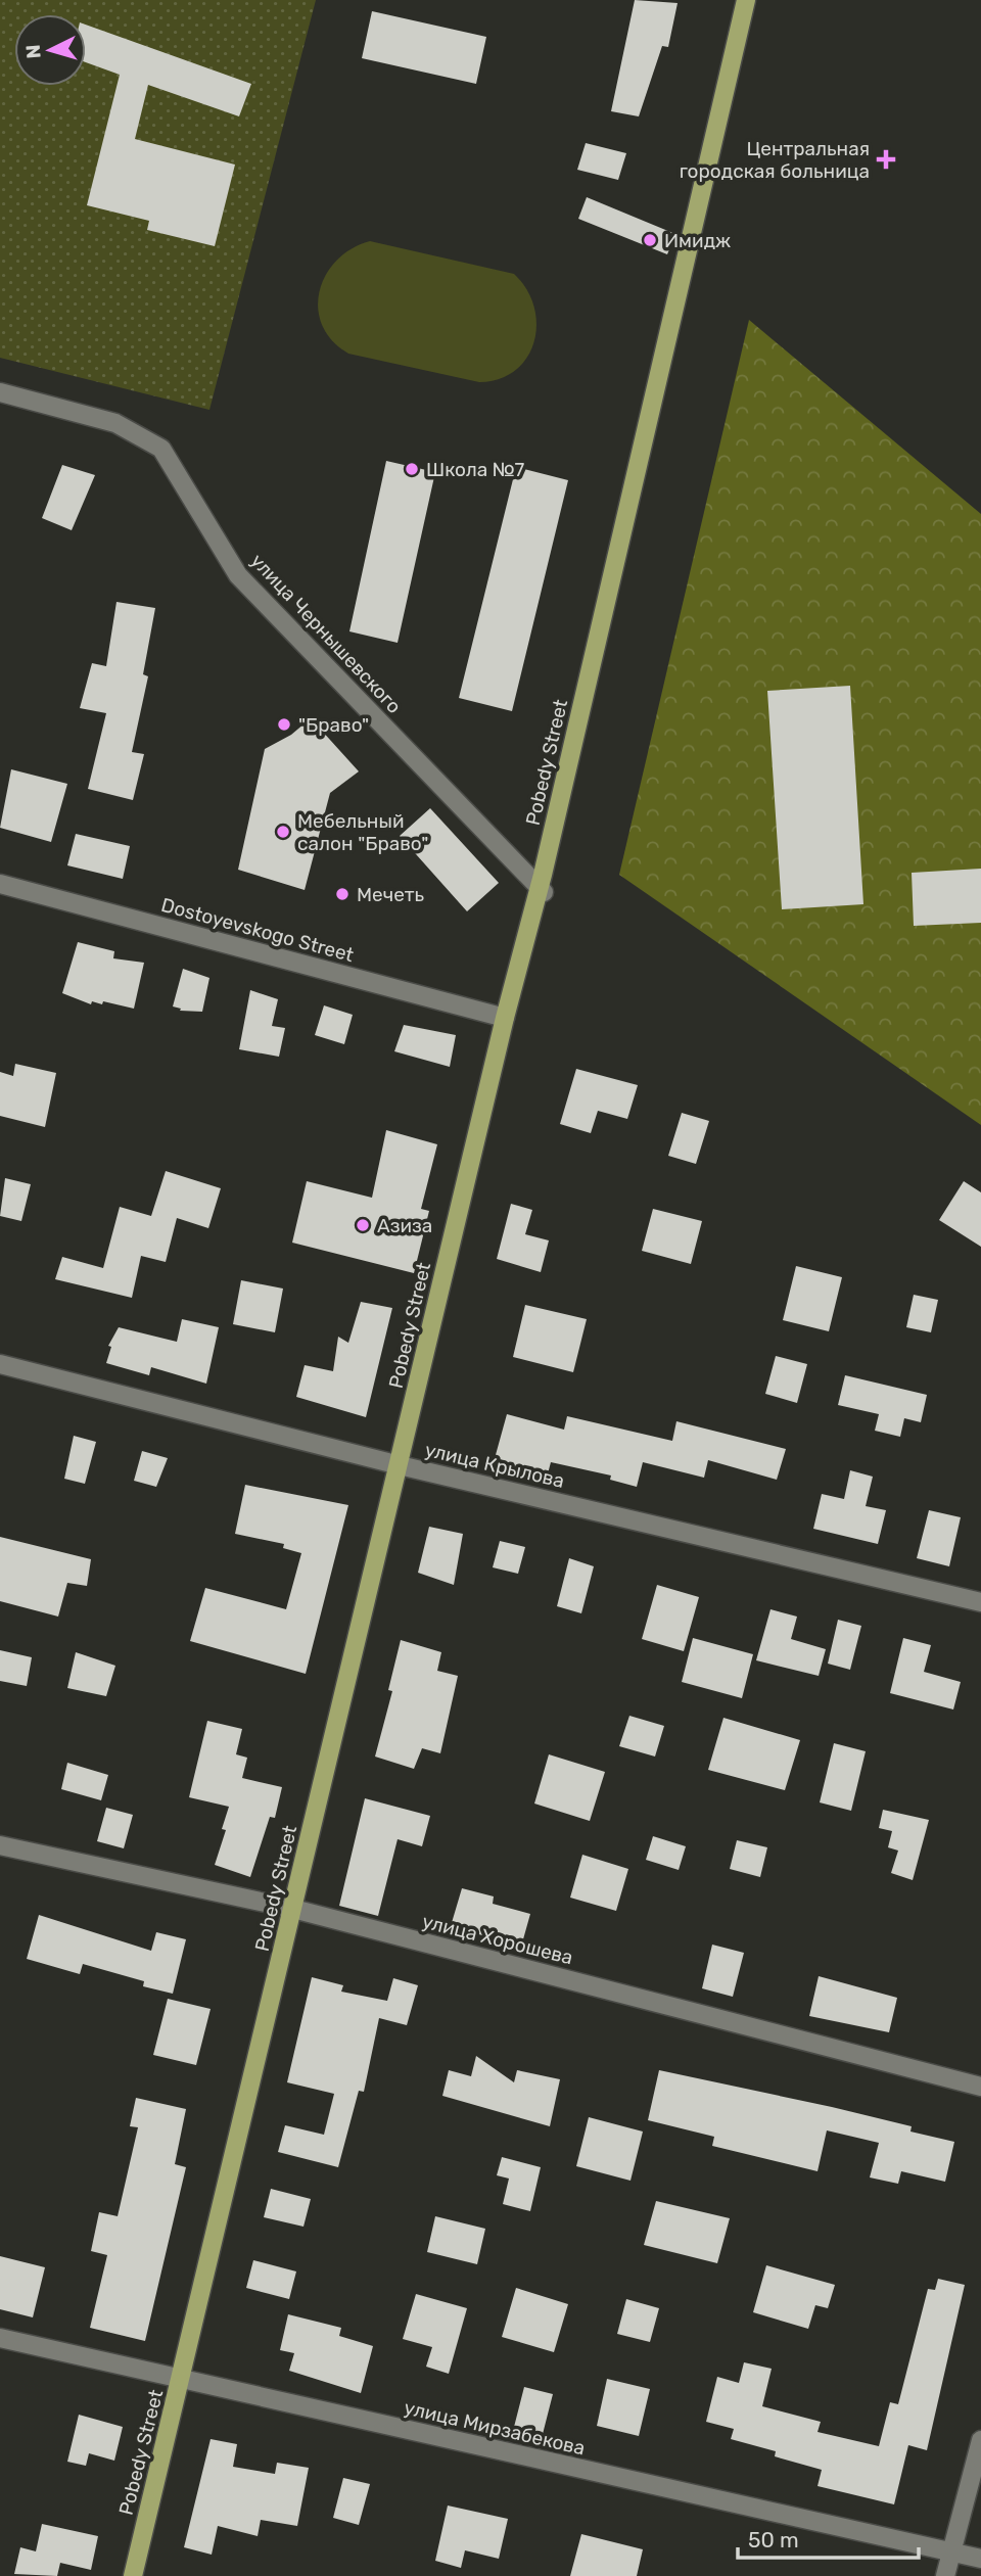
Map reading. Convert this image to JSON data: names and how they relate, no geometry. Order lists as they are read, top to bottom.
{
  "streets": {
    "main road": ["Pobedy Street"],
    "street": [
      "улица Чернышевского",
      "Dostoyevskogo Street",
      "улица Крылова",
      "улица Хорошева",
      "улица Мирзабекова"
    ]
  },
  "crossings": [
    ["улица Чернышевского", "Pobedy Street"],
    ["Pobedy Street", "Dostoyevskogo Street"],
    ["Pobedy Street", "улица Крылова"],
    ["Pobedy Street", "улица Хорошева"],
    ["Pobedy Street", "улица Мирзабекова"]
  ],
  "places": {
    "health": ["Центральная городская больница"],
    "other": [
      "Имидж",
      "Школа №7",
      "\"Браво\"",
      "Мебельный салон \"Браво\"",
      "Мечеть",
      "Азиза"
    ]
  },
  "scale_bar": "50 m",
  "north": "left"
}
